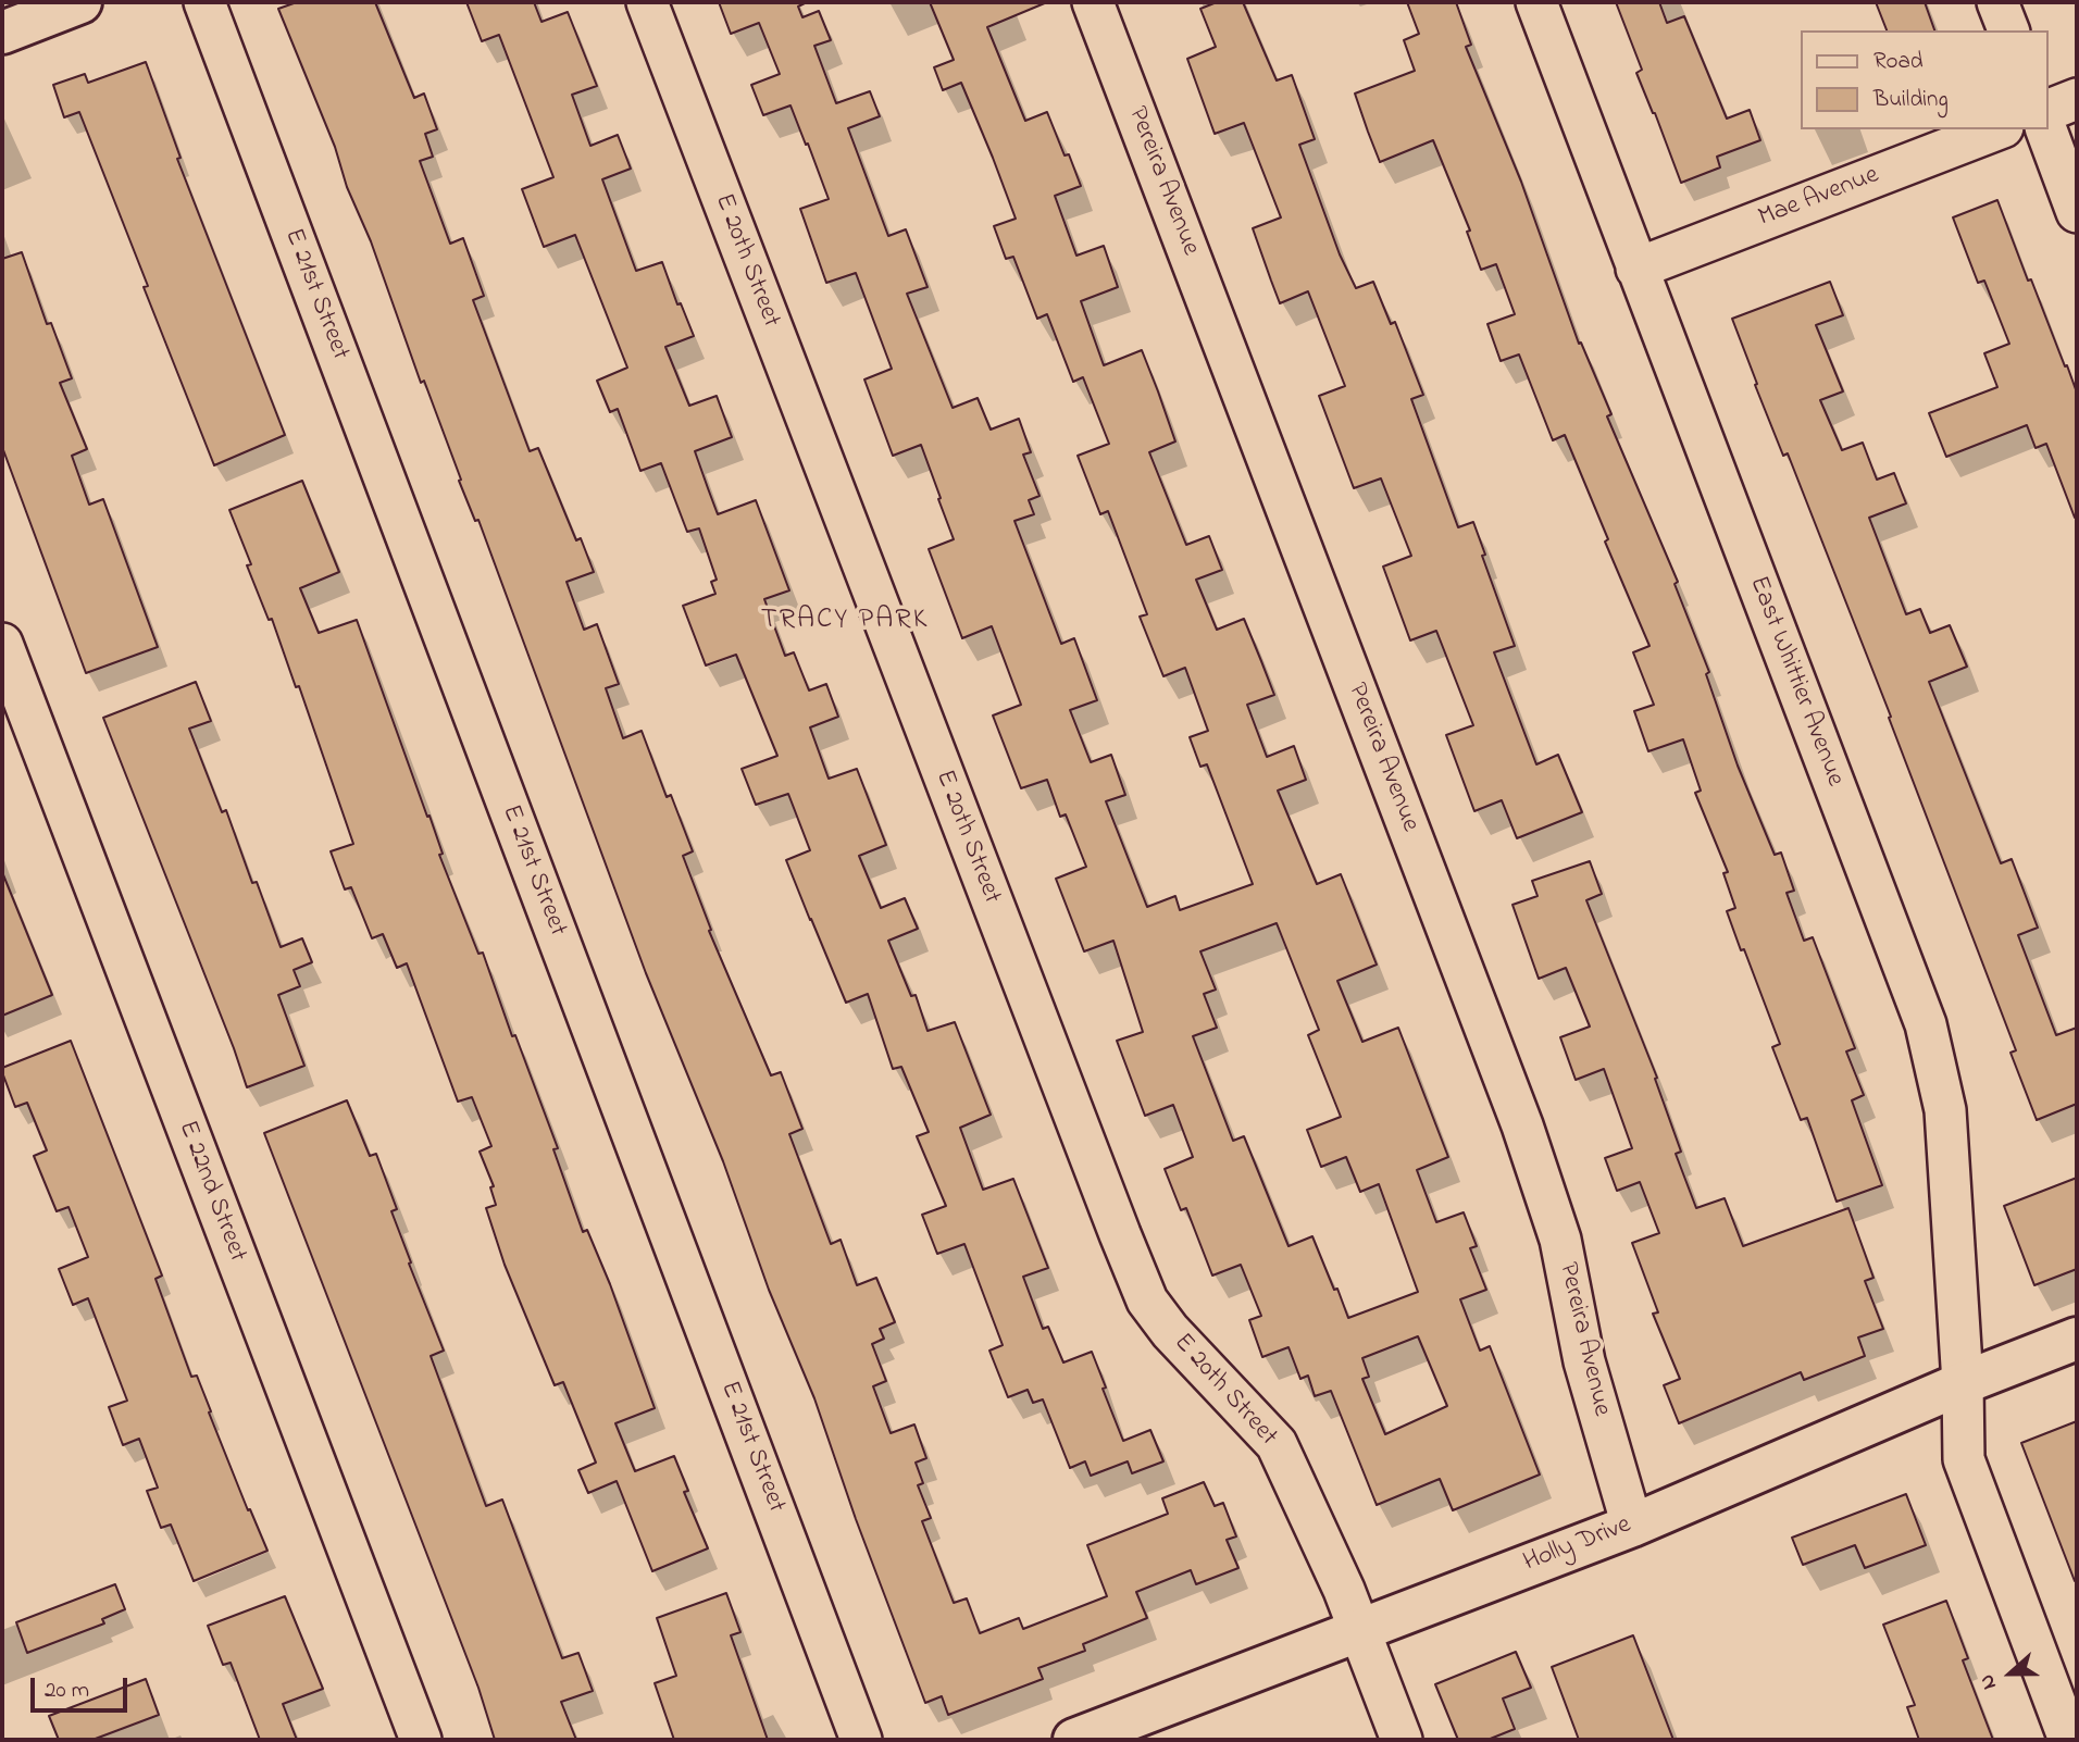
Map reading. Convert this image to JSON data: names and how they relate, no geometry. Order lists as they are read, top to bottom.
{
  "streets": {
    "street": [
      "Pereira Avenue",
      "Mae Avenue",
      "E 20th Street",
      "E 21st Street",
      "East Whittier Avenue",
      "E 22nd Street",
      "Holly Drive"
    ]
  },
  "crossings": [
    ["Pereira Avenue", "Holly Drive"],
    ["Mae Avenue", "East Whittier Avenue"],
    ["E 20th Street", "Holly Drive"],
    ["East Whittier Avenue", "Holly Drive"]
  ],
  "districts": ["TRACY PARK"],
  "legend": ["Road", "Building"],
  "scale_bar": "20 m",
  "north": "left"
}
